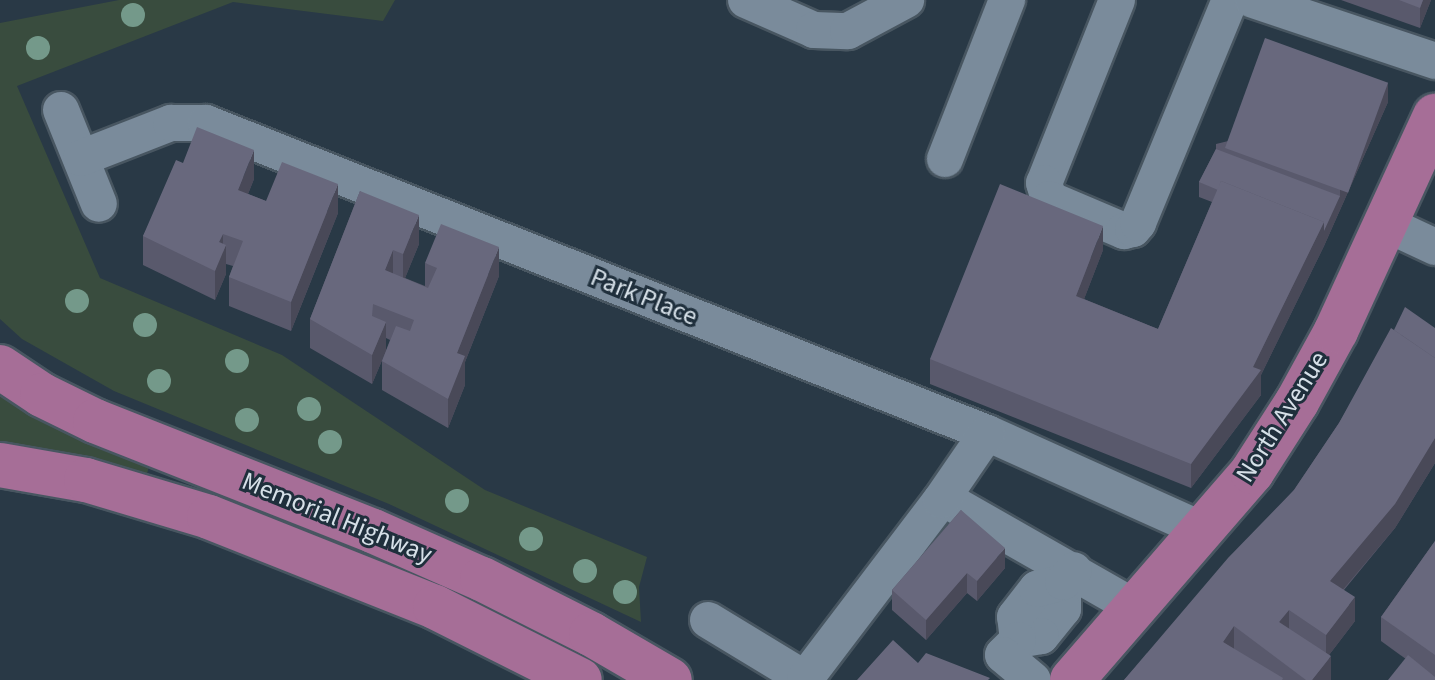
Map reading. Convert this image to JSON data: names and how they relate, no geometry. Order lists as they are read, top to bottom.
{
  "streets": {
    "main road": ["North Avenue", "Memorial Highway"],
    "street": ["Park Place"]
  },
  "crossings": [
    ["Park Place", "North Avenue"]
  ]
}
